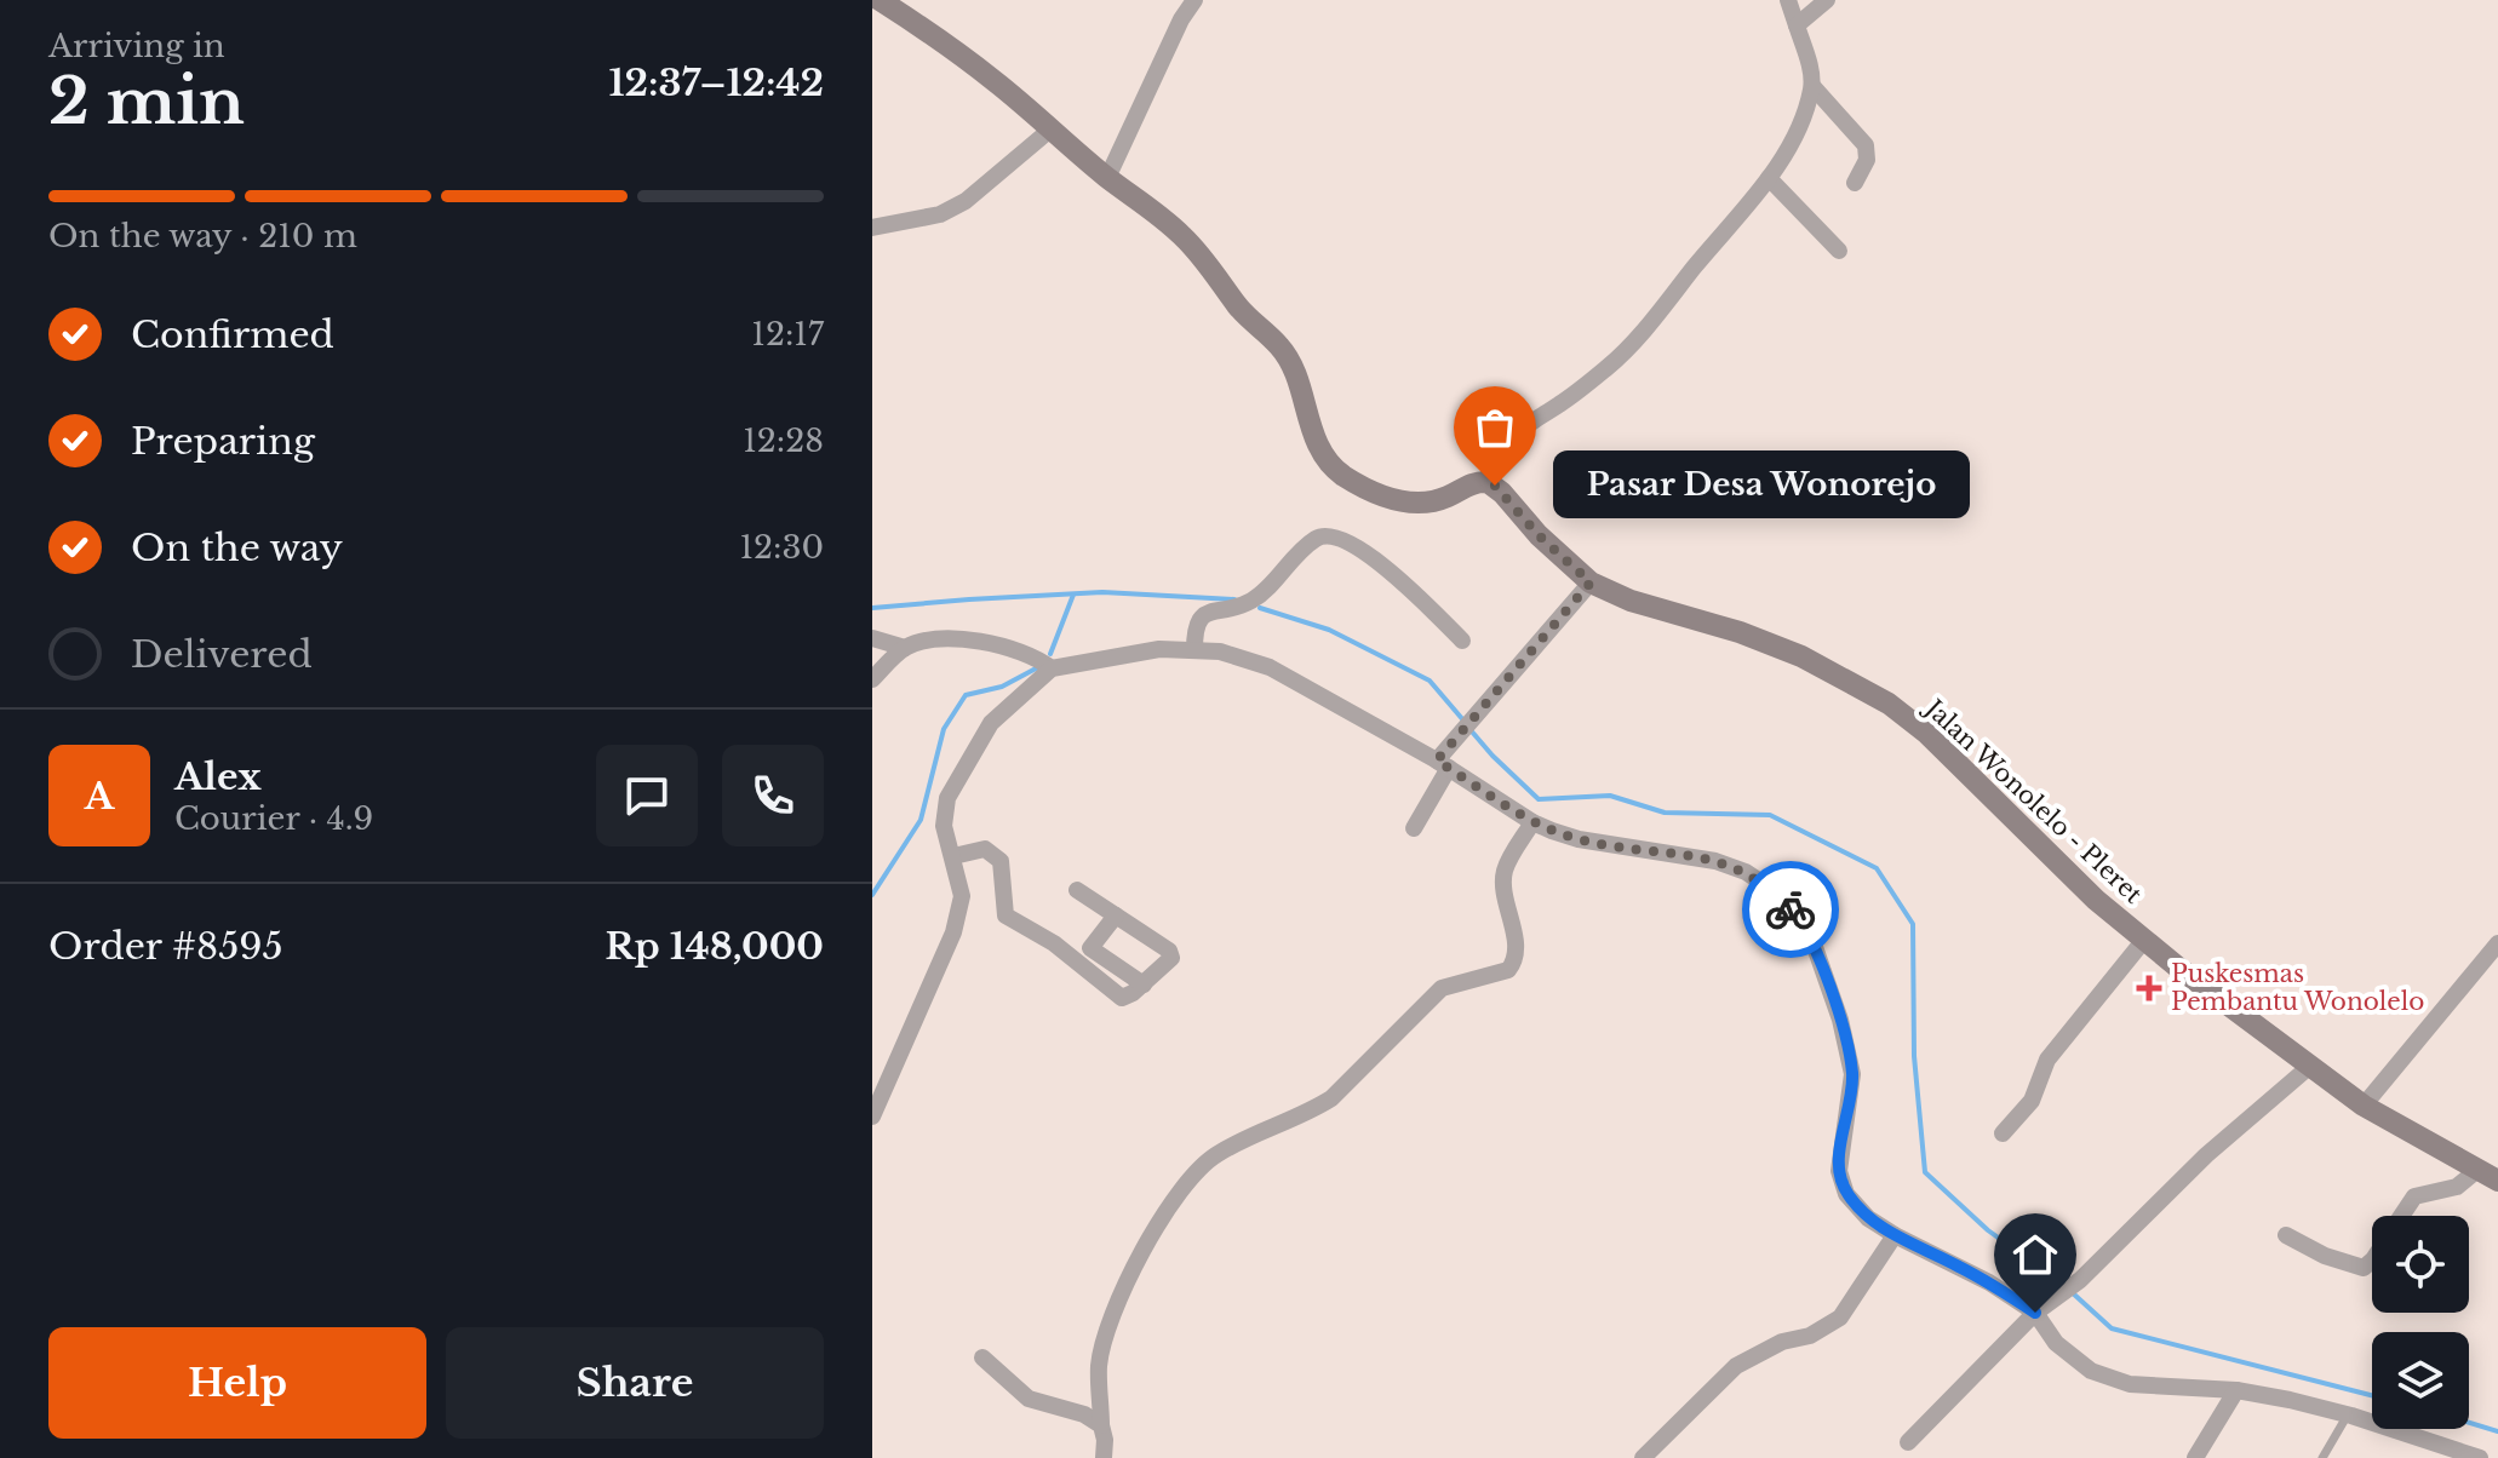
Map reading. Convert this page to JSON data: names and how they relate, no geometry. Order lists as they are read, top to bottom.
{
  "streets": {
    "main road": ["Jalan Wonolelo - Pleret"]
  },
  "places": {
    "other": ["Pasar Desa Wonorejo"],
    "health": ["Puskesmas Pembantu Wonolelo"]
  },
  "page": {
    "heading": ["2 min", "Arriving in", "12:37–12:42"],
    "panel": [
      "Alex",
      "Courier · 4.9",
      "Order #8595",
      "Rp 148,000"
    ],
    "bar": "On the way · 210 m",
    "list": [
      ["Confirmed", "12:17"],
      ["Preparing", "12:28"],
      ["On the way", "12:30"],
      "Delivered"
    ],
    "bubble": "Pasar Desa Wonorejo",
    "round": "A",
    "buttons": ["Help", "Share"]
  }
}
